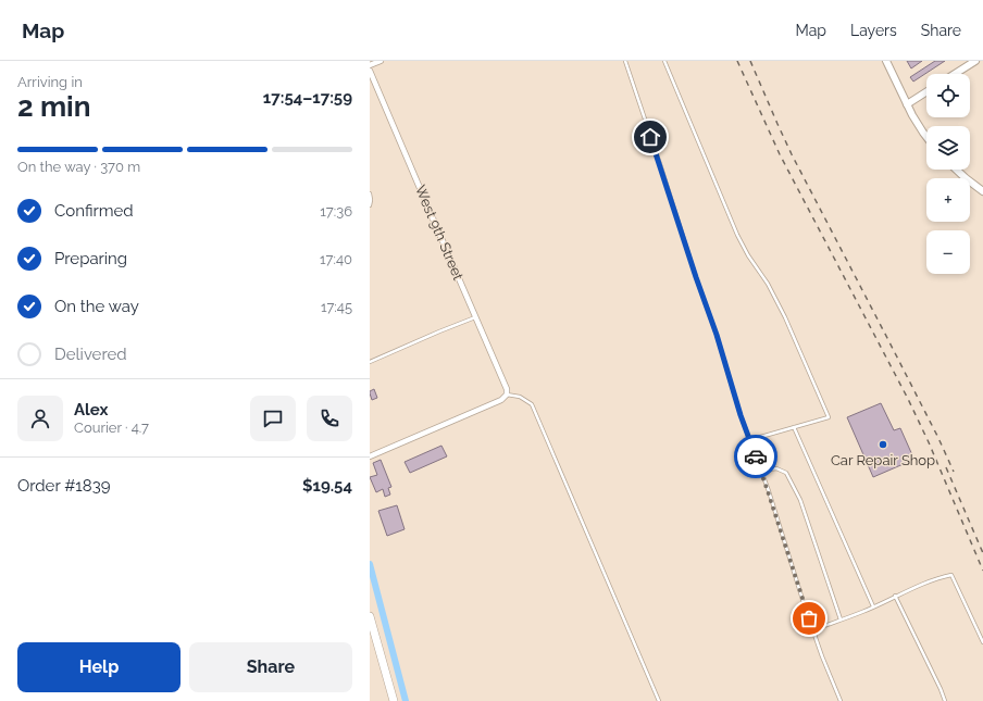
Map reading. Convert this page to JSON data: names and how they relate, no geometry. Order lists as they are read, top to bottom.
{
  "streets": {
    "street": ["West 9th Street"]
  },
  "places": ["Car Repair Shop"],
  "page": {
    "header": "Map",
    "nav": ["Map", "Layers", "Share"],
    "heading": ["2 min", "Arriving in", "17:54–17:59"],
    "panel": [
      "Alex",
      "Courier · 4.7",
      "Order #1839",
      "$19.54"
    ],
    "map_buttons": ["+", "−"],
    "bar": "On the way · 370 m",
    "list": [
      ["Confirmed", "17:36"],
      ["Preparing", "17:40"],
      ["On the way", "17:45"],
      "Delivered"
    ],
    "buttons": ["Help", "Share"]
  }
}
